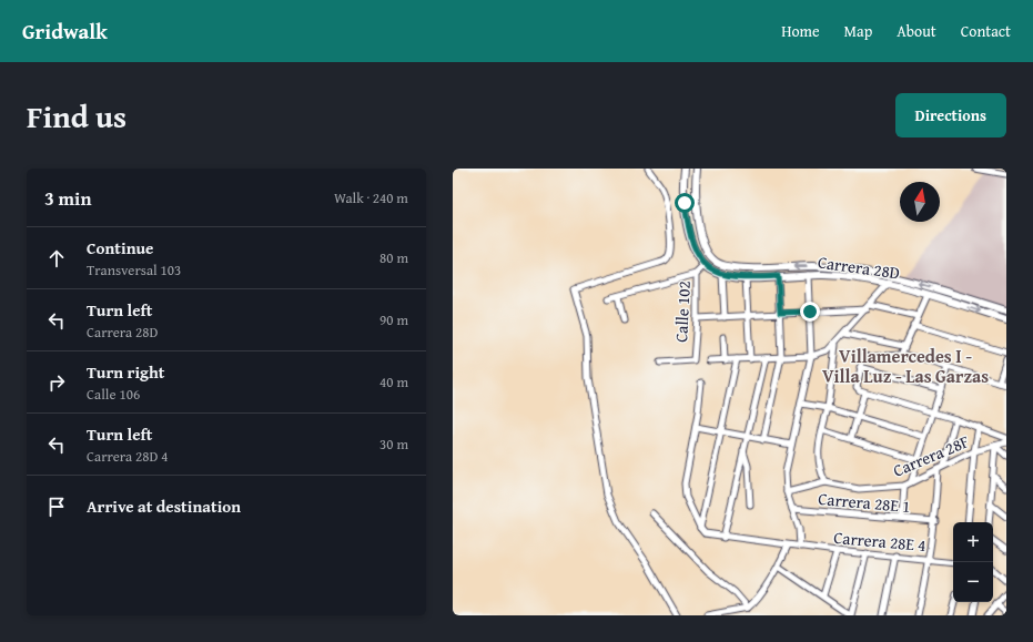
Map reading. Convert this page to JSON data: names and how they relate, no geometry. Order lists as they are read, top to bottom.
{
  "streets": {
    "street": [
      "Carrera 28D",
      "Calle 102",
      "Carrera 28F",
      "Carrera 28E 1",
      "Carrera 28E 4"
    ]
  },
  "crossings": [
    ["Carrera 28D", "Calle 102"]
  ],
  "districts": ["Villamercedes I - Villa Luz - Las Garzas"],
  "north": "top",
  "page": {
    "header": "Gridwalk",
    "nav": [
      "Home",
      "Map",
      "About",
      "Contact"
    ],
    "title": "Find us",
    "buttons": "Directions",
    "heading": ["3 min", "Walk · 240 m"],
    "list": [
      ["Continue", "Transversal 103", "80 m"],
      ["Turn left", "Carrera 28D", "90 m"],
      ["Turn right", "Calle 106", "40 m"],
      ["Turn left", "Carrera 28D 4", "30 m"],
      "Arrive at destination"
    ],
    "map_buttons": ["+", "−"]
  }
}
